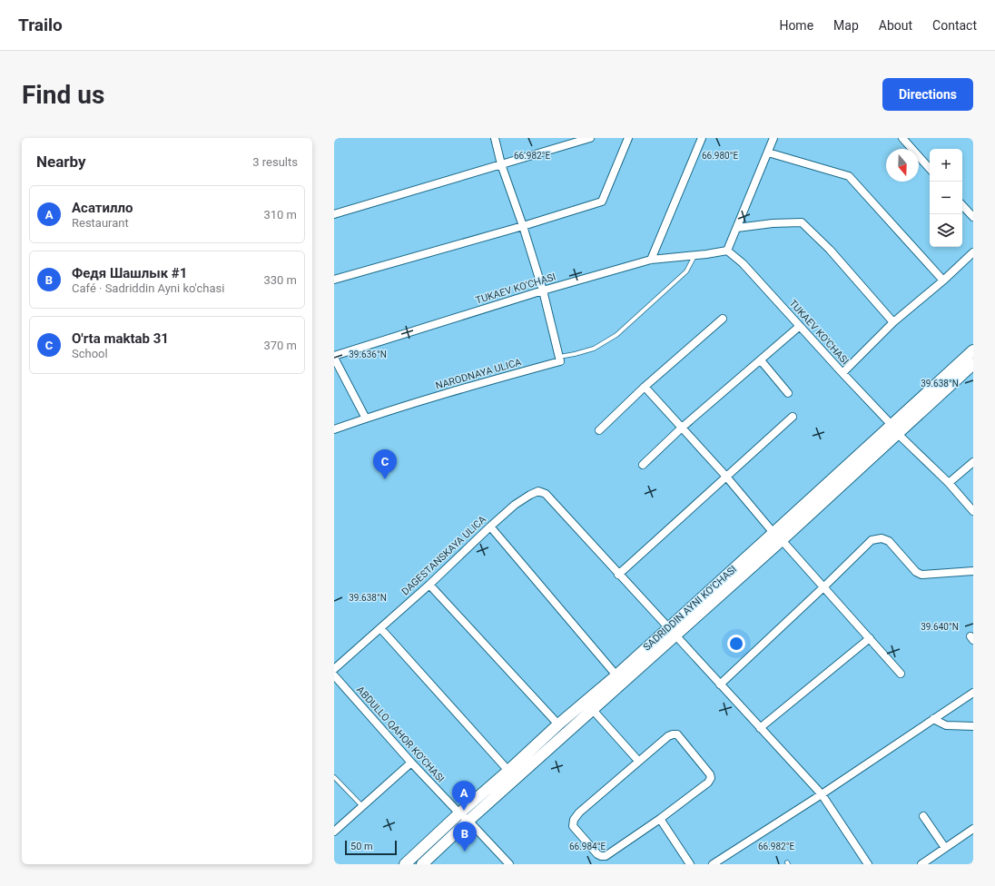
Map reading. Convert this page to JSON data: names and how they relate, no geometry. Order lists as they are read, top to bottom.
{
  "streets": {
    "main road": ["SADRIDDIN AYNI KO'CHASI"],
    "street": [
      "TUKAEV KO'CHASI",
      "NARODNAYA ULICA",
      "DAGESTANSKAYA ULICA",
      "ABDULLO QAHOR KO'CHASI"
    ]
  },
  "crossings": [
    ["TUKAEV KO'CHASI", "SADRIDDIN AYNI KO'CHASI"],
    ["SADRIDDIN AYNI KO'CHASI", "ABDULLO QAHOR KO'CHASI"]
  ],
  "scale_bar": "50 m",
  "north": "bottom",
  "page": {
    "header": "Trailo",
    "nav": [
      "Home",
      "Map",
      "About",
      "Contact"
    ],
    "buttons": "Directions",
    "title": "Find us",
    "heading": ["Nearby", "3 results"],
    "map_buttons": ["+", "−"],
    "list": [
      {
        "mark": "A",
        "name": "Асатилло",
        "note": "Restaurant",
        "value": "310 m"
      },
      {
        "mark": "B",
        "name": "Федя Шашлык #1",
        "note": "Café · Sadriddin Ayni ko'chasi",
        "value": "330 m"
      },
      {
        "mark": "C",
        "name": "O'rta maktab 31",
        "note": "School",
        "value": "370 m"
      }
    ],
    "pins": ["C", "A", "B"],
    "scale": "50 m"
  },
  "coordinates": [
    "66.982°E",
    "66.980°E",
    "39.636°N",
    "39.638°N",
    "39.640°N",
    "66.984°E"
  ]
}
